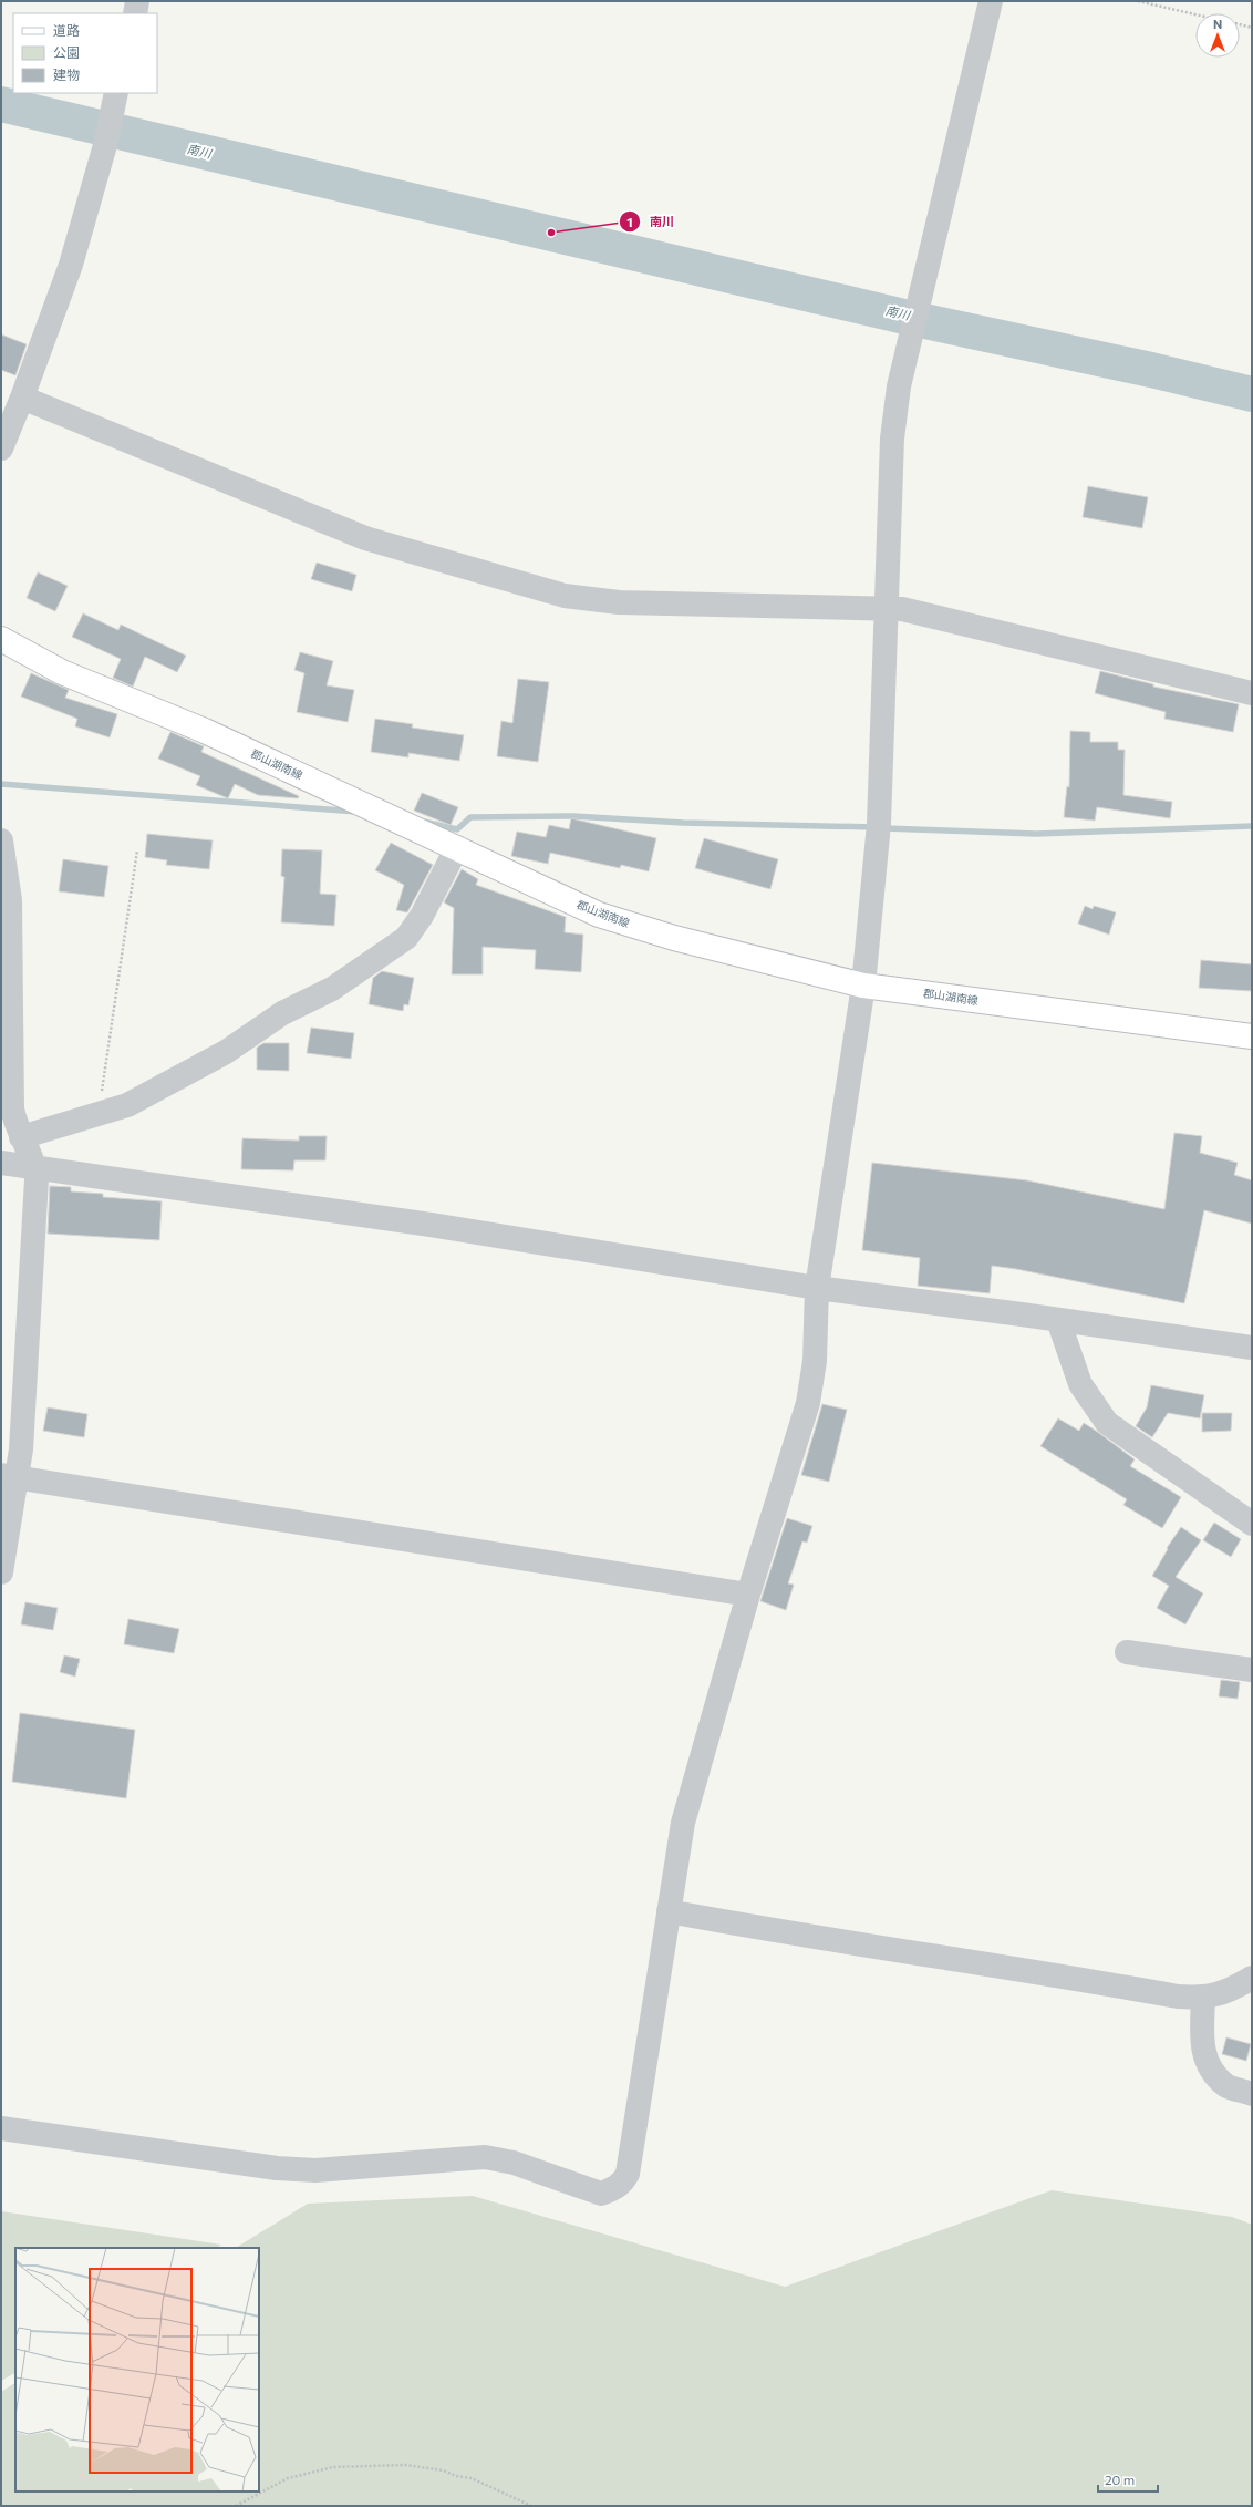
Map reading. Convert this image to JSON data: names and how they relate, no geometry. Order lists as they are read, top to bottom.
{
  "streets": {
    "main road": ["郡山湖南線"]
  },
  "water": ["南川"],
  "places": ["南川"],
  "legend": ["道路", "公園", "建物"],
  "scale_bar": "20 m",
  "north": "top"
}
